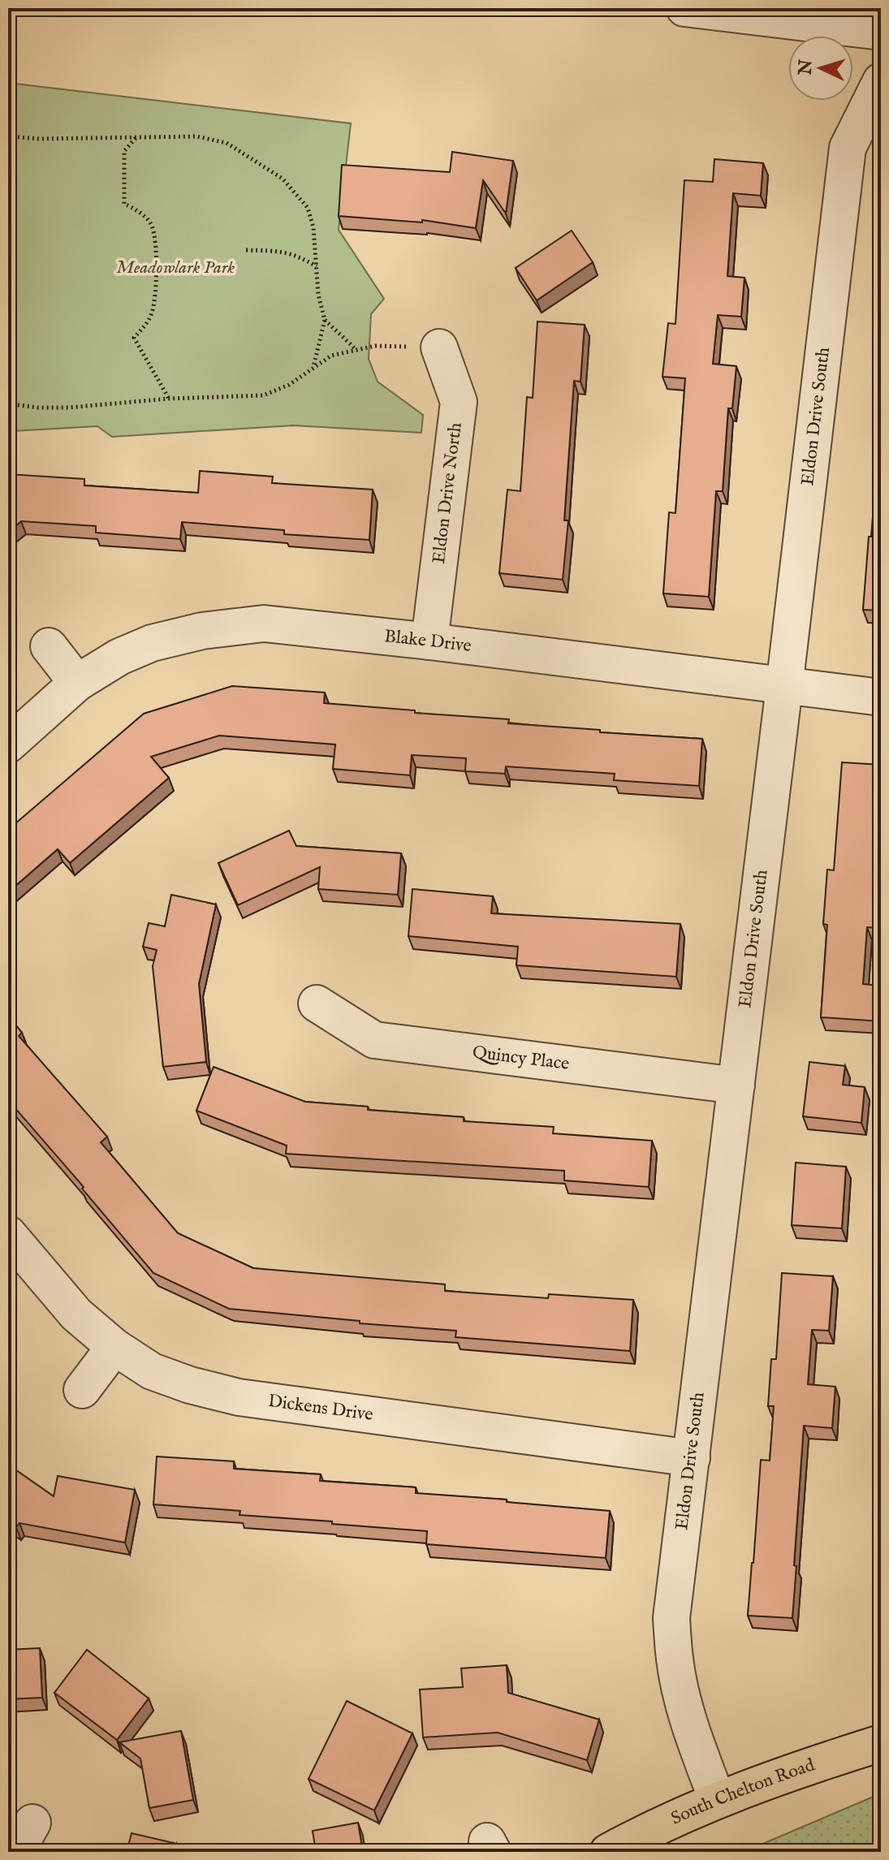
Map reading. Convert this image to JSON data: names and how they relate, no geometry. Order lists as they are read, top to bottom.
{
  "streets": {
    "main road": ["South Chelton Road"],
    "street": [
      "Eldon Drive South",
      "Eldon Drive North",
      "Blake Drive",
      "Quincy Place",
      "Dickens Drive"
    ]
  },
  "crossings": [
    ["Eldon Drive South", "Blake Drive"],
    ["Eldon Drive South", "Quincy Place"],
    ["Eldon Drive South", "Dickens Drive"],
    ["Eldon Drive South", "South Chelton Road"],
    ["Eldon Drive North", "Blake Drive"]
  ],
  "parks": ["Meadowlark Park"],
  "north": "left"
}
